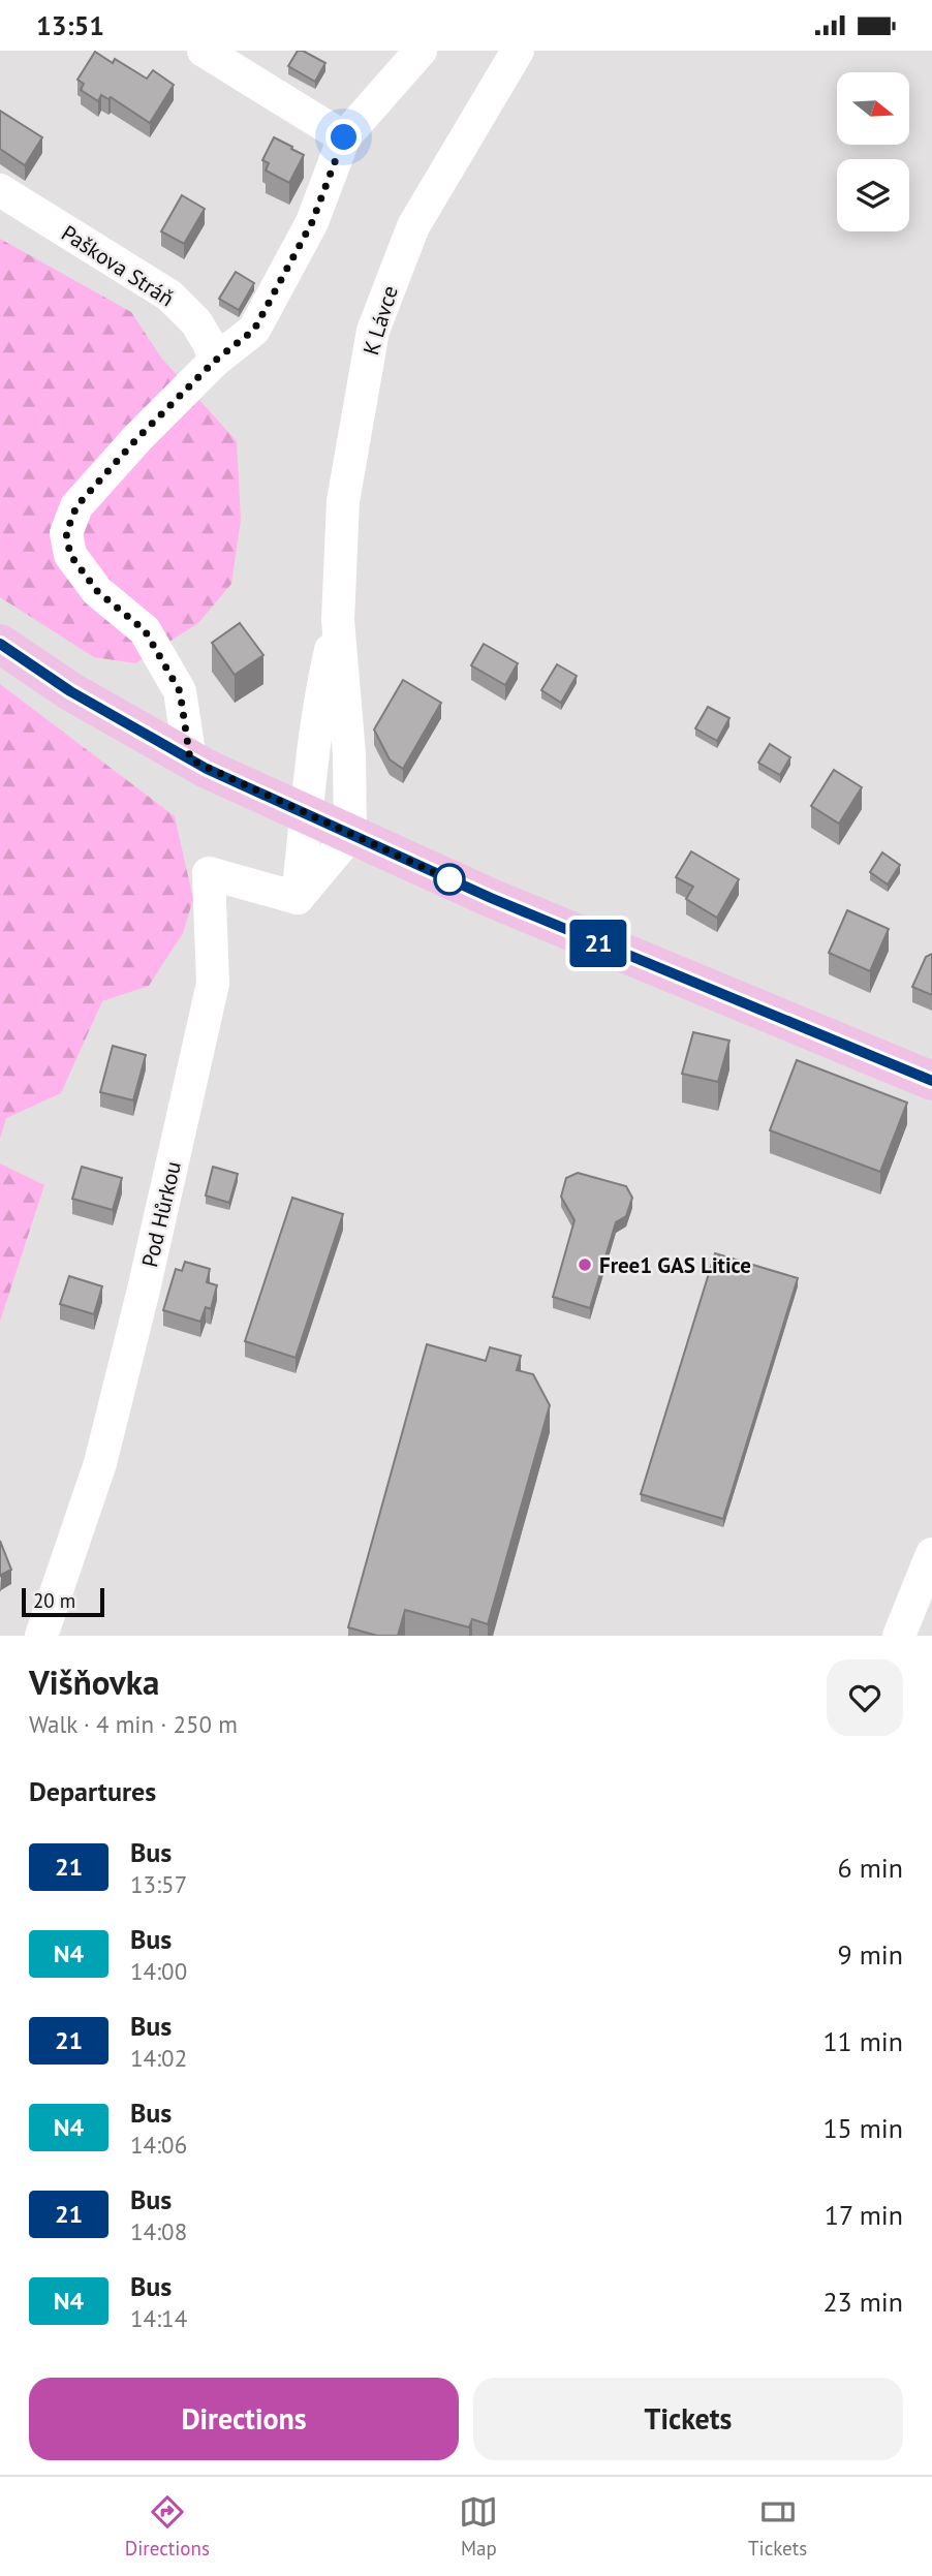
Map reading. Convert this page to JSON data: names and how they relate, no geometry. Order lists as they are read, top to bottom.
{
  "streets": {
    "street": ["Paškova Stráň", "K Lávce", "Pod Hůrkou"]
  },
  "places": ["Free1 GAS Litice"],
  "lines": ["bus line 21"],
  "scale_bar": "20 m",
  "north": "right",
  "page": {
    "status": "13:51",
    "on_map": "21",
    "scale": "20 m",
    "heading": [
      ["Višňovka", "Walk · 4 min · 250 m"],
      "Departures"
    ],
    "list": [
      {
        "mark": "21",
        "name": "Bus",
        "note": "13:57",
        "value": "6 min"
      },
      {
        "mark": "N4",
        "name": "Bus",
        "note": "14:00",
        "value": "9 min"
      },
      {
        "mark": "21",
        "name": "Bus",
        "note": "14:02",
        "value": "11 min"
      },
      {
        "mark": "N4",
        "name": "Bus",
        "note": "14:06",
        "value": "15 min"
      },
      {
        "mark": "21",
        "name": "Bus",
        "note": "14:08",
        "value": "17 min"
      },
      {
        "mark": "N4",
        "name": "Bus",
        "note": "14:14",
        "value": "23 min"
      }
    ],
    "buttons": ["Directions", "Tickets"],
    "tabs": ["Directions", "Map", "Tickets"]
  }
}
